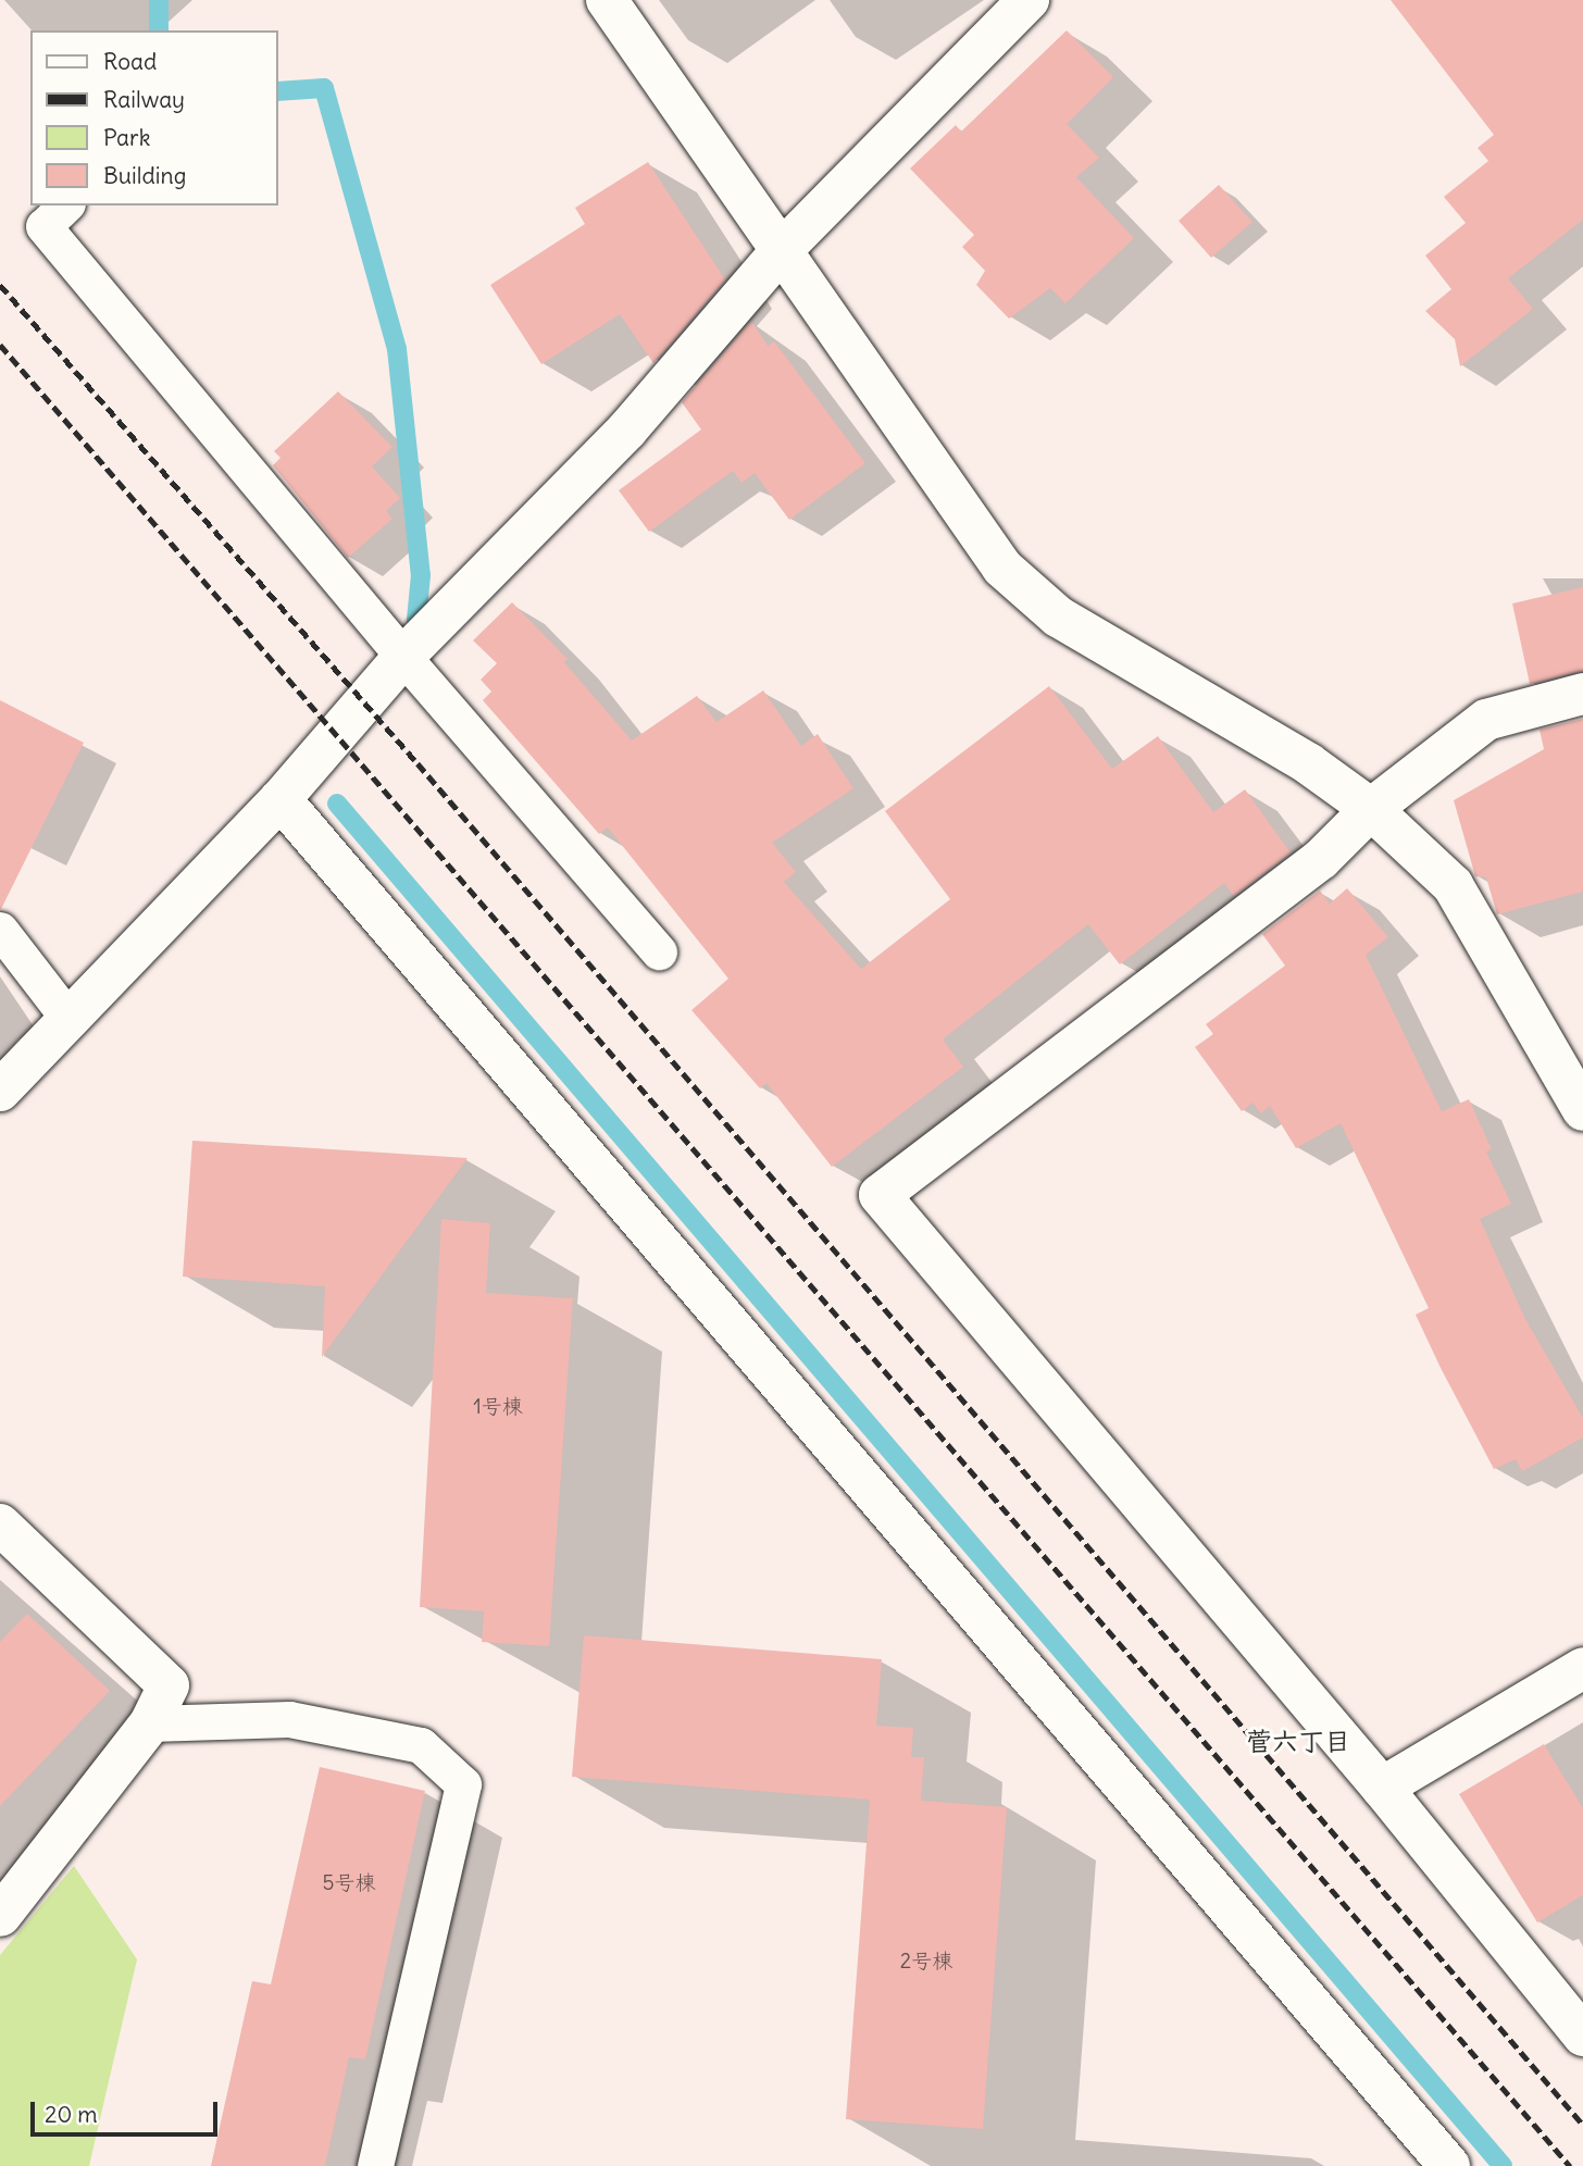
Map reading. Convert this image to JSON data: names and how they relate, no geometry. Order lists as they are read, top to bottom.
{
  "districts": ["菅六丁目"],
  "house_numbers": ["1号棟", "5号棟", "2号棟"],
  "legend": [
    "Road",
    "Railway",
    "Park",
    "Building"
  ],
  "scale_bar": "20 m"
}
